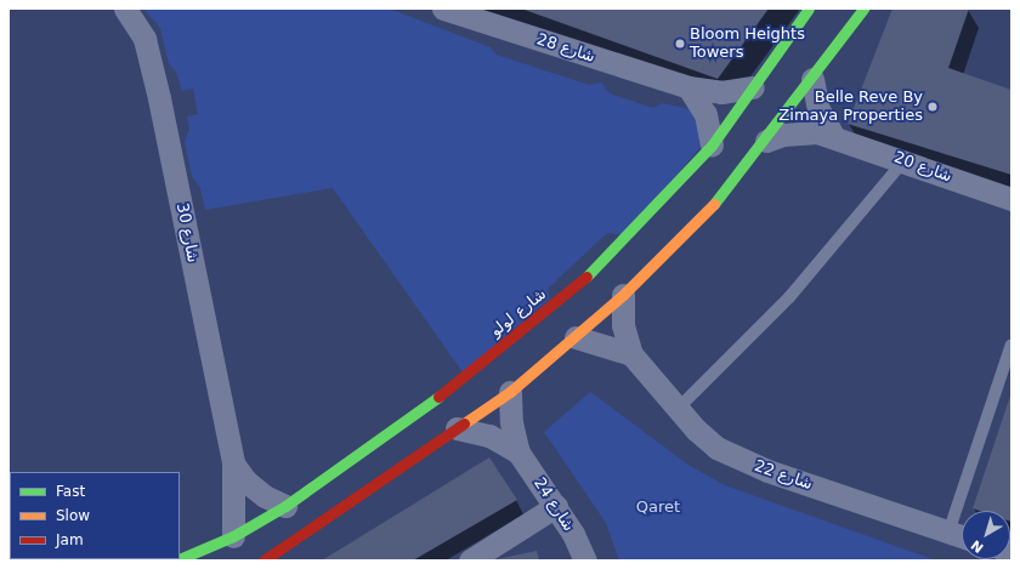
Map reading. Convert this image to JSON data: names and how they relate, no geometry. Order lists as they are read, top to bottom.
{
  "streets": {
    "street": [
      "شارع 28",
      "شارع 20",
      "شارع 30",
      "شارع لولو",
      "شارع 22",
      "شارع 24"
    ]
  },
  "crossings": [
    ["شارع 28", "شارع لولو"],
    ["شارع 30", "شارع لولو"]
  ],
  "parks": ["Qaret"],
  "places": ["Bloom Heights Towers", "Belle Reve By Zimaya Properties"],
  "legend": ["Fast", "Slow", "Jam"],
  "north": "bottom left"
}
